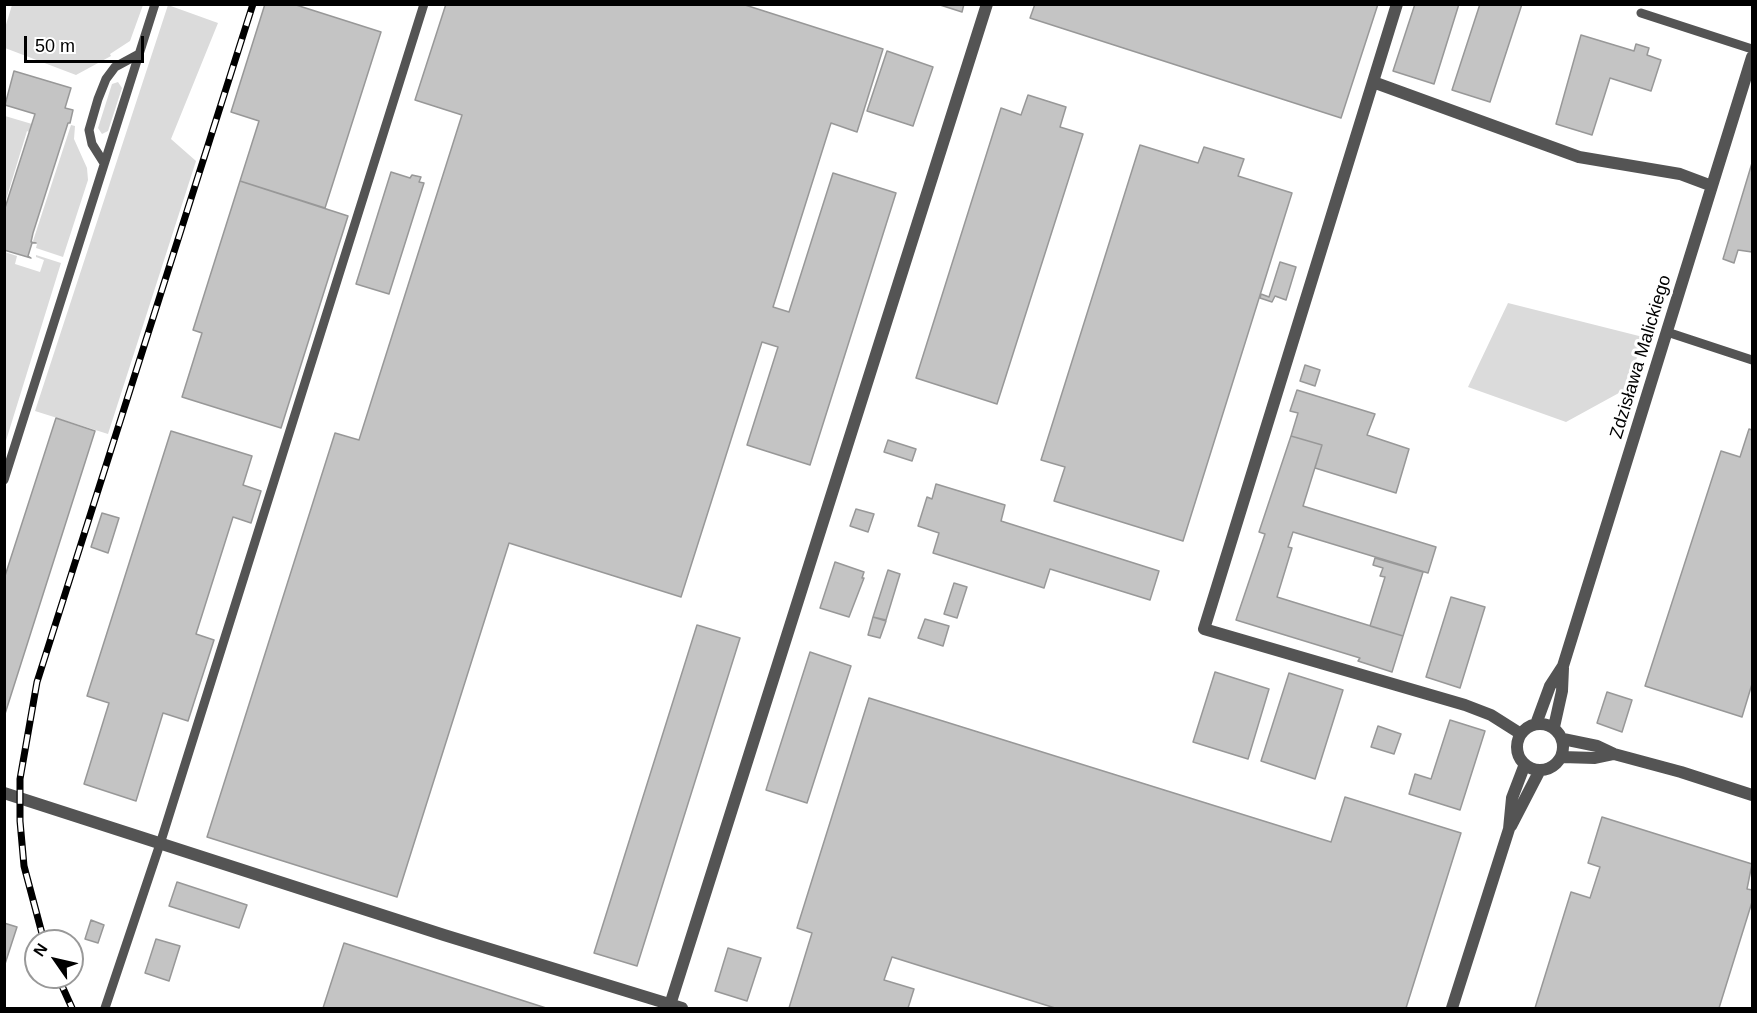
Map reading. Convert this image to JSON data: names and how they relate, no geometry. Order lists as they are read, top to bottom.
{
  "streets": {
    "street": ["Zdzisława Malickiego"]
  },
  "scale_bar": "50 m",
  "north": "top left"
}
